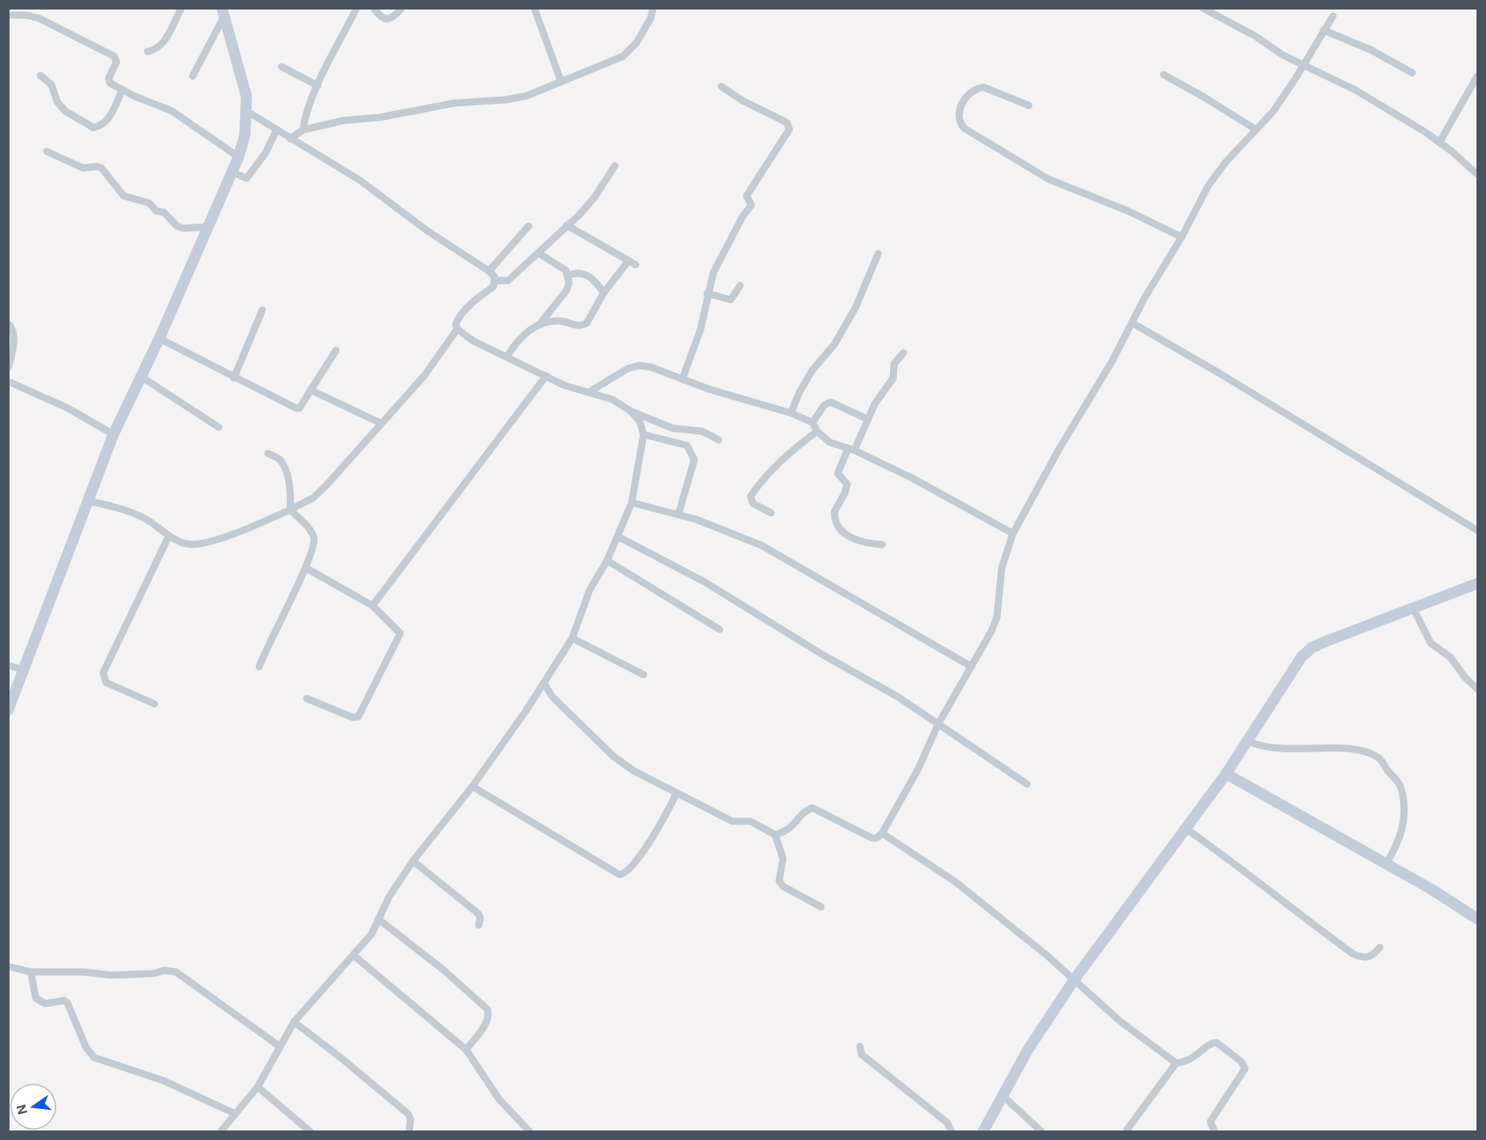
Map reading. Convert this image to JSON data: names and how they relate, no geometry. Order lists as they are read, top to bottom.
{
  "north": "left"
}
